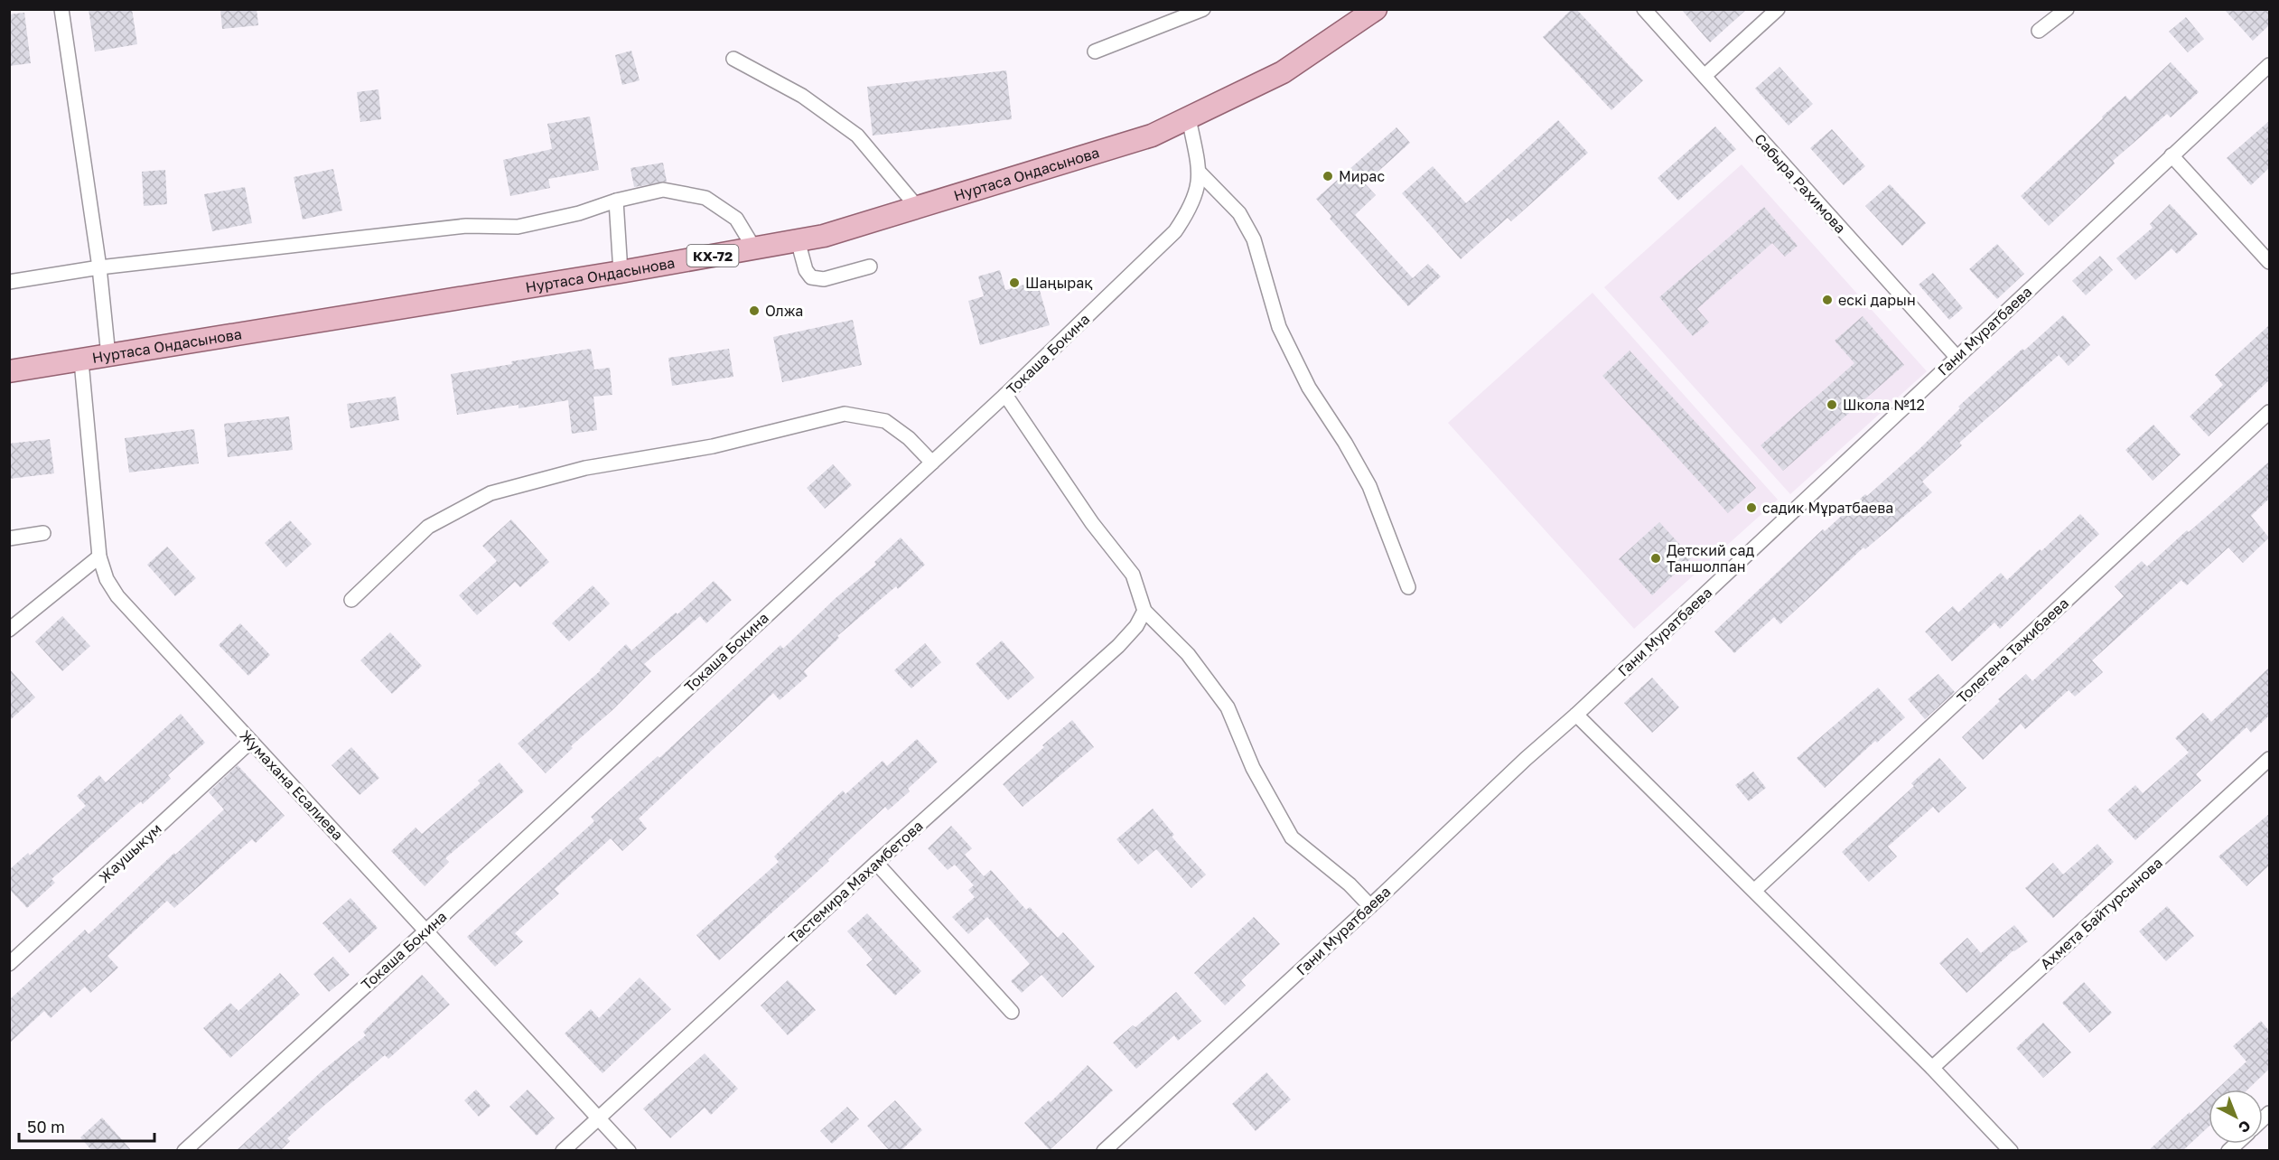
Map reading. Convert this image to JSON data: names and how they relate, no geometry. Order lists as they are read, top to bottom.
{
  "streets": {
    "main road": ["Нуртаса Ондасынова", "КХ-72"],
    "street": [
      "Сабыра Рахимова",
      "Гани Муратбаева",
      "Токаша Бокина",
      "Толегена Тажибаева",
      "Жумахана Есалиева",
      "Жаушыкум",
      "Тастемира Махамбетова",
      "Ахмета Байтурсынова"
    ]
  },
  "crossings": [
    ["Нуртаса Ондасынова", "Токаша Бокина"],
    ["Нуртаса Ондасынова", "Жумахана Есалиева"],
    ["Сабыра Рахимова", "Гани Муратбаева"],
    ["Токаша Бокина", "Жумахана Есалиева"],
    ["Жумахана Есалиева", "Жаушыкум"],
    ["Жумахана Есалиева", "Тастемира Махамбетова"]
  ],
  "places": [
    "Мирас",
    "Шаңырақ",
    "ескі дарын",
    "Олжа",
    "Школа №12",
    "садик Мұратбаева",
    "Детский сад Таншолпан"
  ],
  "scale_bar": "50 m",
  "north": "bottom right"
}
